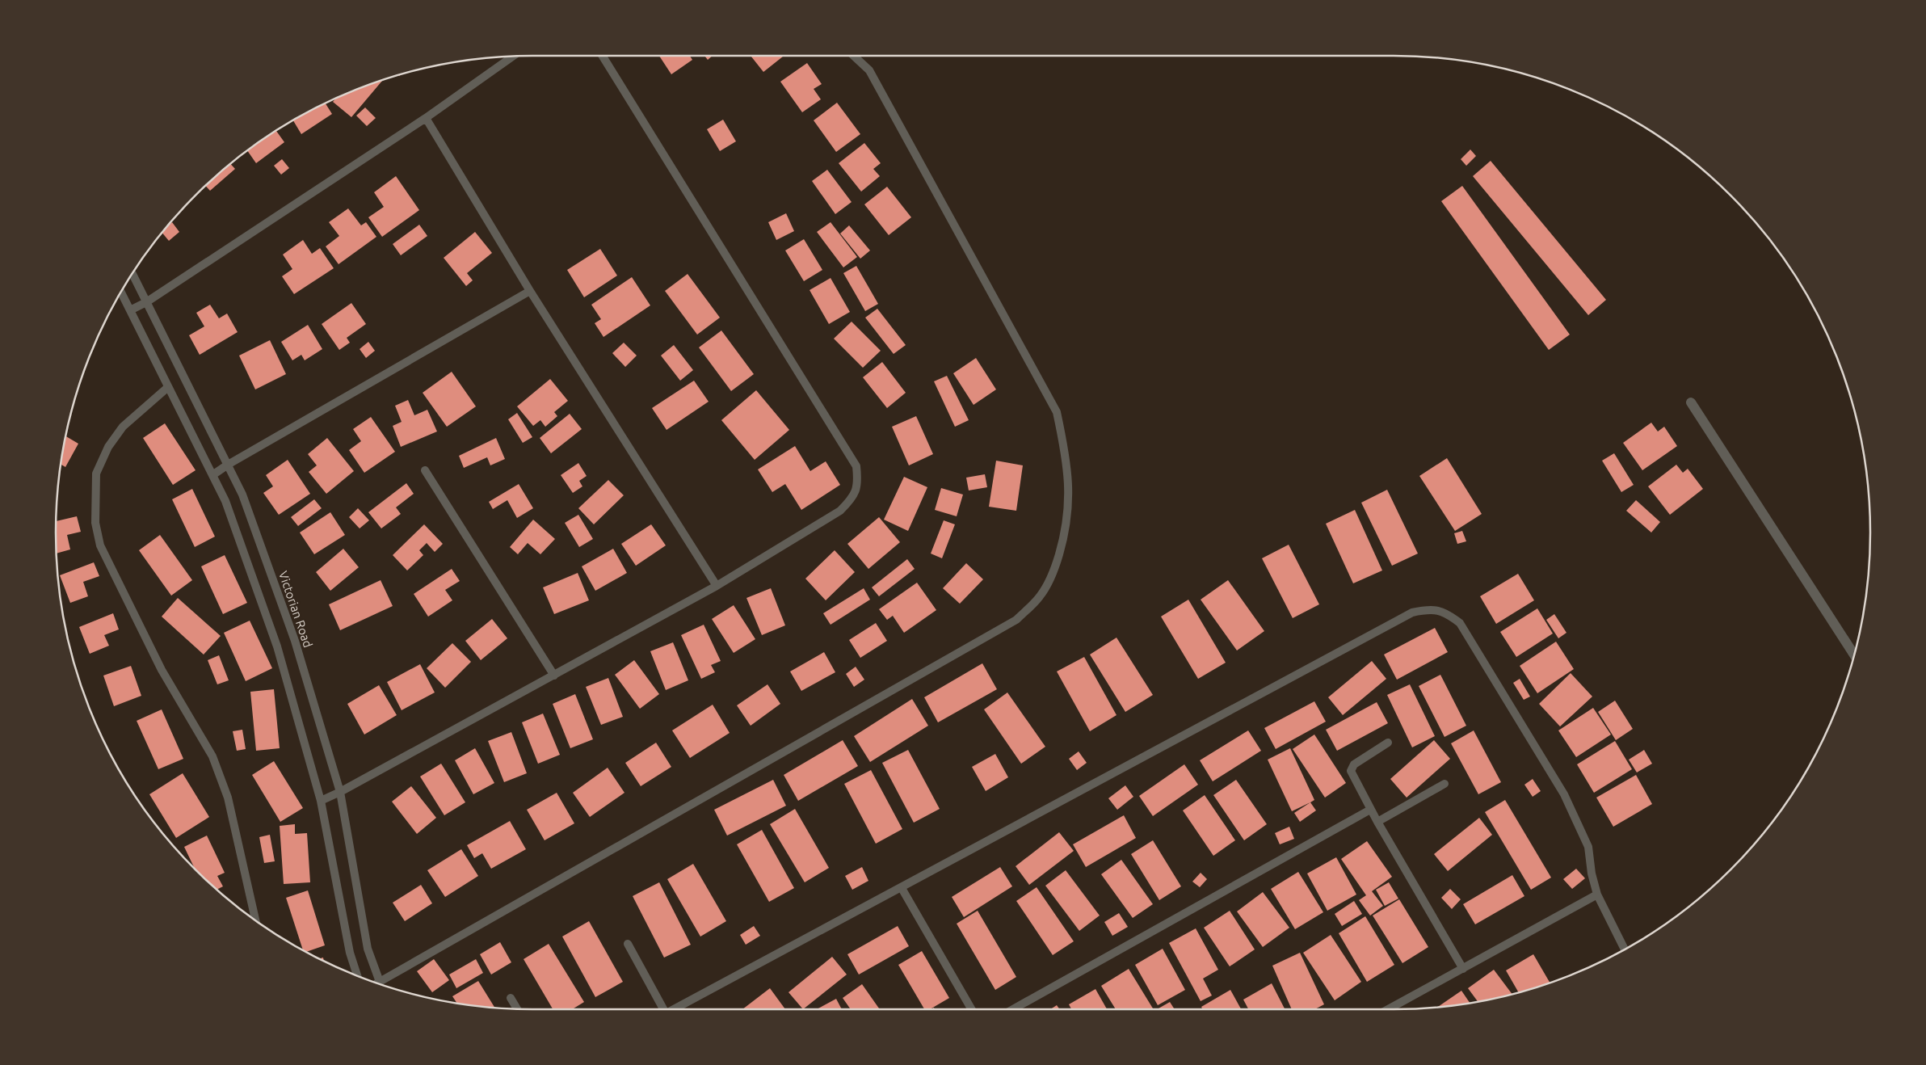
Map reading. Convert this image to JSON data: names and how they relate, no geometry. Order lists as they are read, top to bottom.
{
  "streets": {
    "lane": ["Victorian Road"]
  }
}
